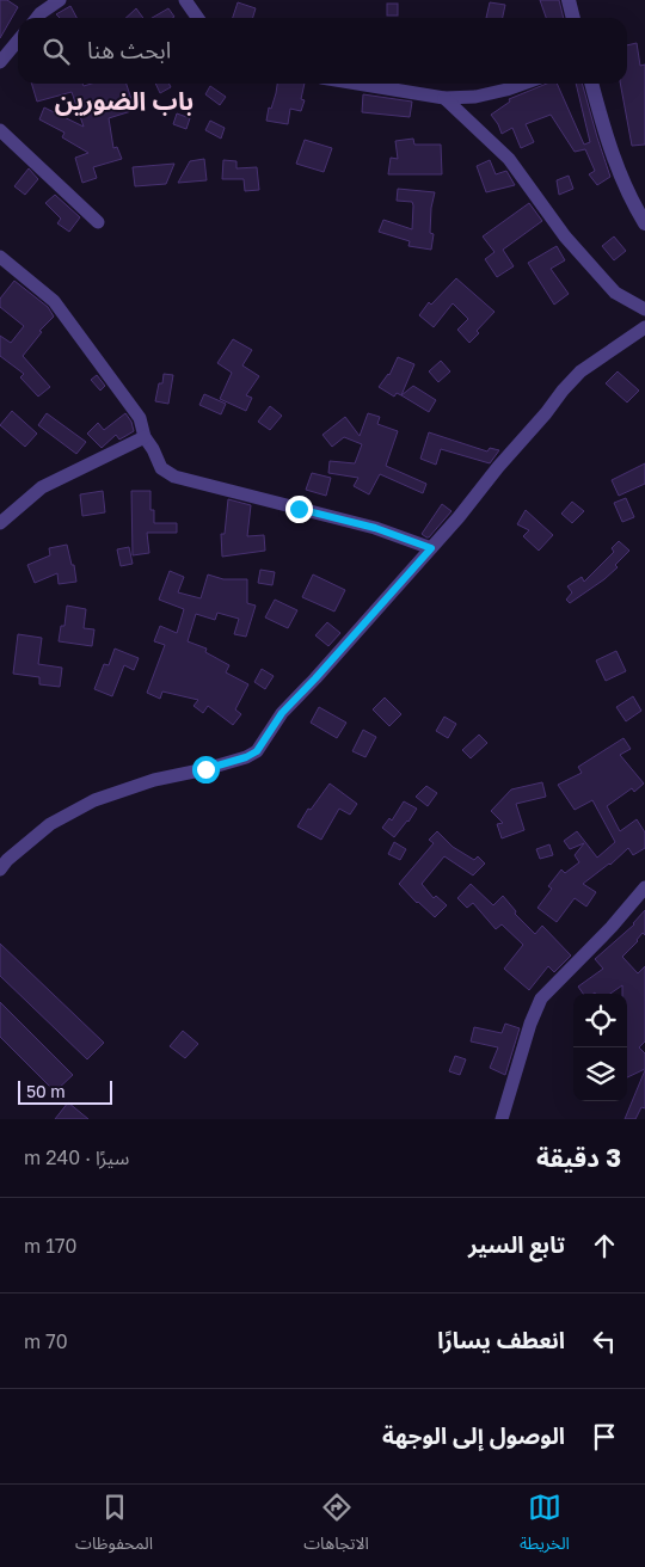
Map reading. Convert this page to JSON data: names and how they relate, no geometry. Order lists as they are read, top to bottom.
{
  "districts": ["باب الضورين"],
  "scale_bar": "50 m",
  "page": {
    "search": "ابحث هنا",
    "scale": "50 m",
    "heading": ["3 دقيقة", "سيرًا · 240 m"],
    "list": [
      ["تابع السير", "170 m"],
      ["انعطف يسارًا", "70 m"],
      "الوصول إلى الوجهة"
    ],
    "nav": ["الخريطة", "الاتجاهات", "المحفوظات"]
  }
}
